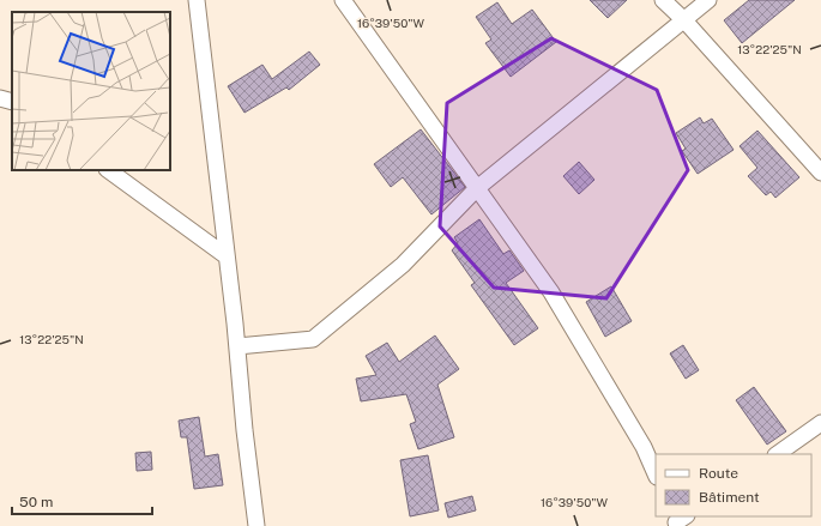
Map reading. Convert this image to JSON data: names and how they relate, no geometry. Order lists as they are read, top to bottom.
{
  "legend": ["Route", "Bâtiment"],
  "scale_bar": "50 m",
  "coordinates": ["16°39'50\"W", "13°22'25\"N"]
}
